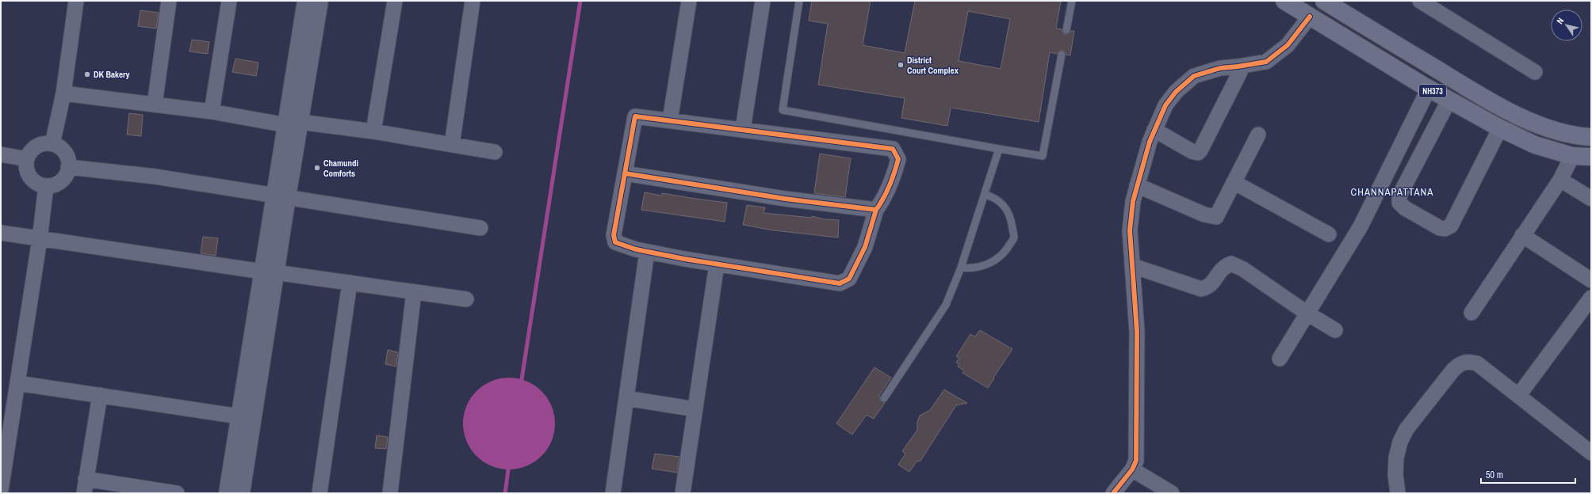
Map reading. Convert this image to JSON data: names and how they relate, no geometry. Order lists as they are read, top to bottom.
{
  "streets": {
    "highway": ["NH373"]
  },
  "districts": ["CHANNAPATTANA"],
  "places": ["District Court Complex", "DK Bakery", "Chamundi Comforts"],
  "scale_bar": "50 m",
  "north": "top left"
}
